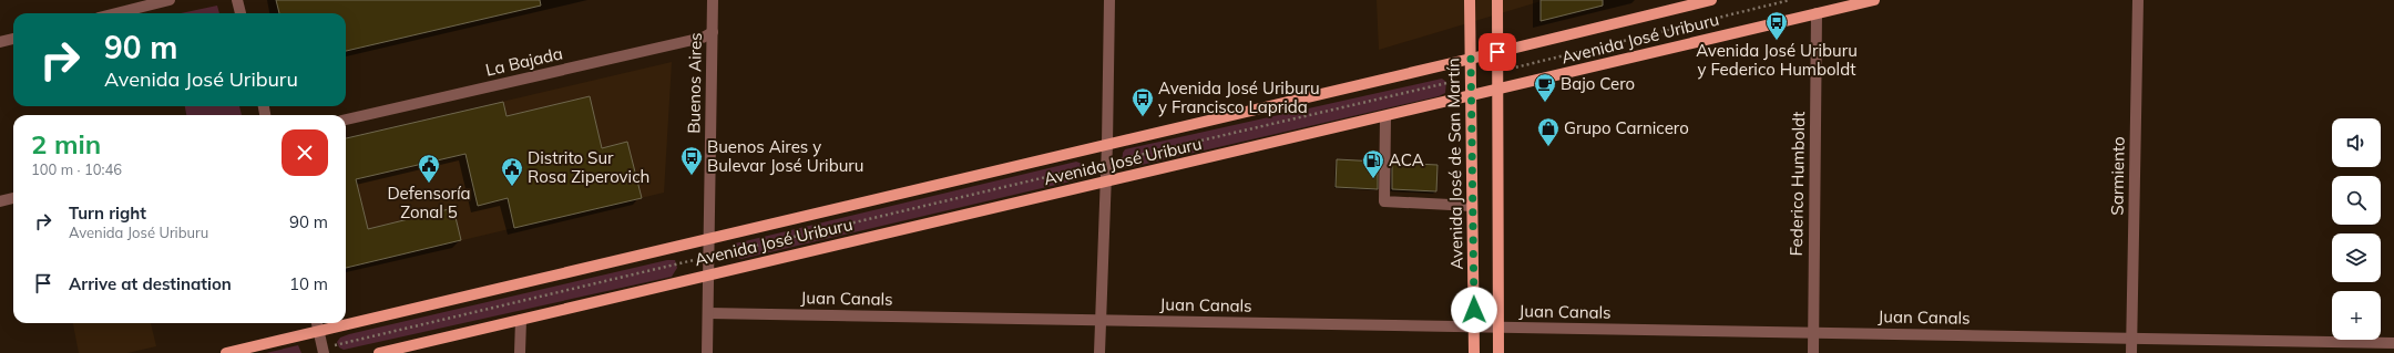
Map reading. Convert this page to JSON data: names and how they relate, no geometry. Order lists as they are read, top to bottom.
{
  "streets": {
    "main road": ["Avenida José Uriburu", "Avenida José de San Martín"],
    "street": [
      "La Bajada",
      "Buenos Aires",
      "Sarmiento",
      "Federico Humboldt",
      "Juan Canals"
    ]
  },
  "crossings": [
    ["Avenida José Uriburu", "Buenos Aires"],
    ["Avenida José Uriburu", "Avenida José de San Martín"],
    ["Avenida José Uriburu", "Federico Humboldt"],
    ["La Bajada", "Buenos Aires"],
    ["Buenos Aires", "Juan Canals"],
    ["Avenida José de San Martín", "Juan Canals"],
    ["Sarmiento", "Juan Canals"],
    ["Federico Humboldt", "Juan Canals"]
  ],
  "places": {
    "bus stop": ["Avenida José Uriburu y Federico Humboldt", "Avenida José Uriburu y Francisco Laprida", "Buenos Aires y Bulevar José Uriburu"],
    "cafe": ["Bajo Cero"],
    "shop": ["Grupo Carnicero"],
    "fuel station": ["ACA"],
    "public building": ["Defensoría Zonal 5", "Distrito Sur Rosa Ziperovich"]
  },
  "page": {
    "turn": ["90 m", "Avenida José Uriburu"],
    "heading": ["2 min", "100 m · 10:46"],
    "map_buttons": "+",
    "list": [
      {
        "name": "Turn right",
        "note": "Avenida José Uriburu",
        "value": "90 m"
      },
      {
        "name": "Arrive at destination",
        "value": "10 m"
      }
    ]
  }
}
